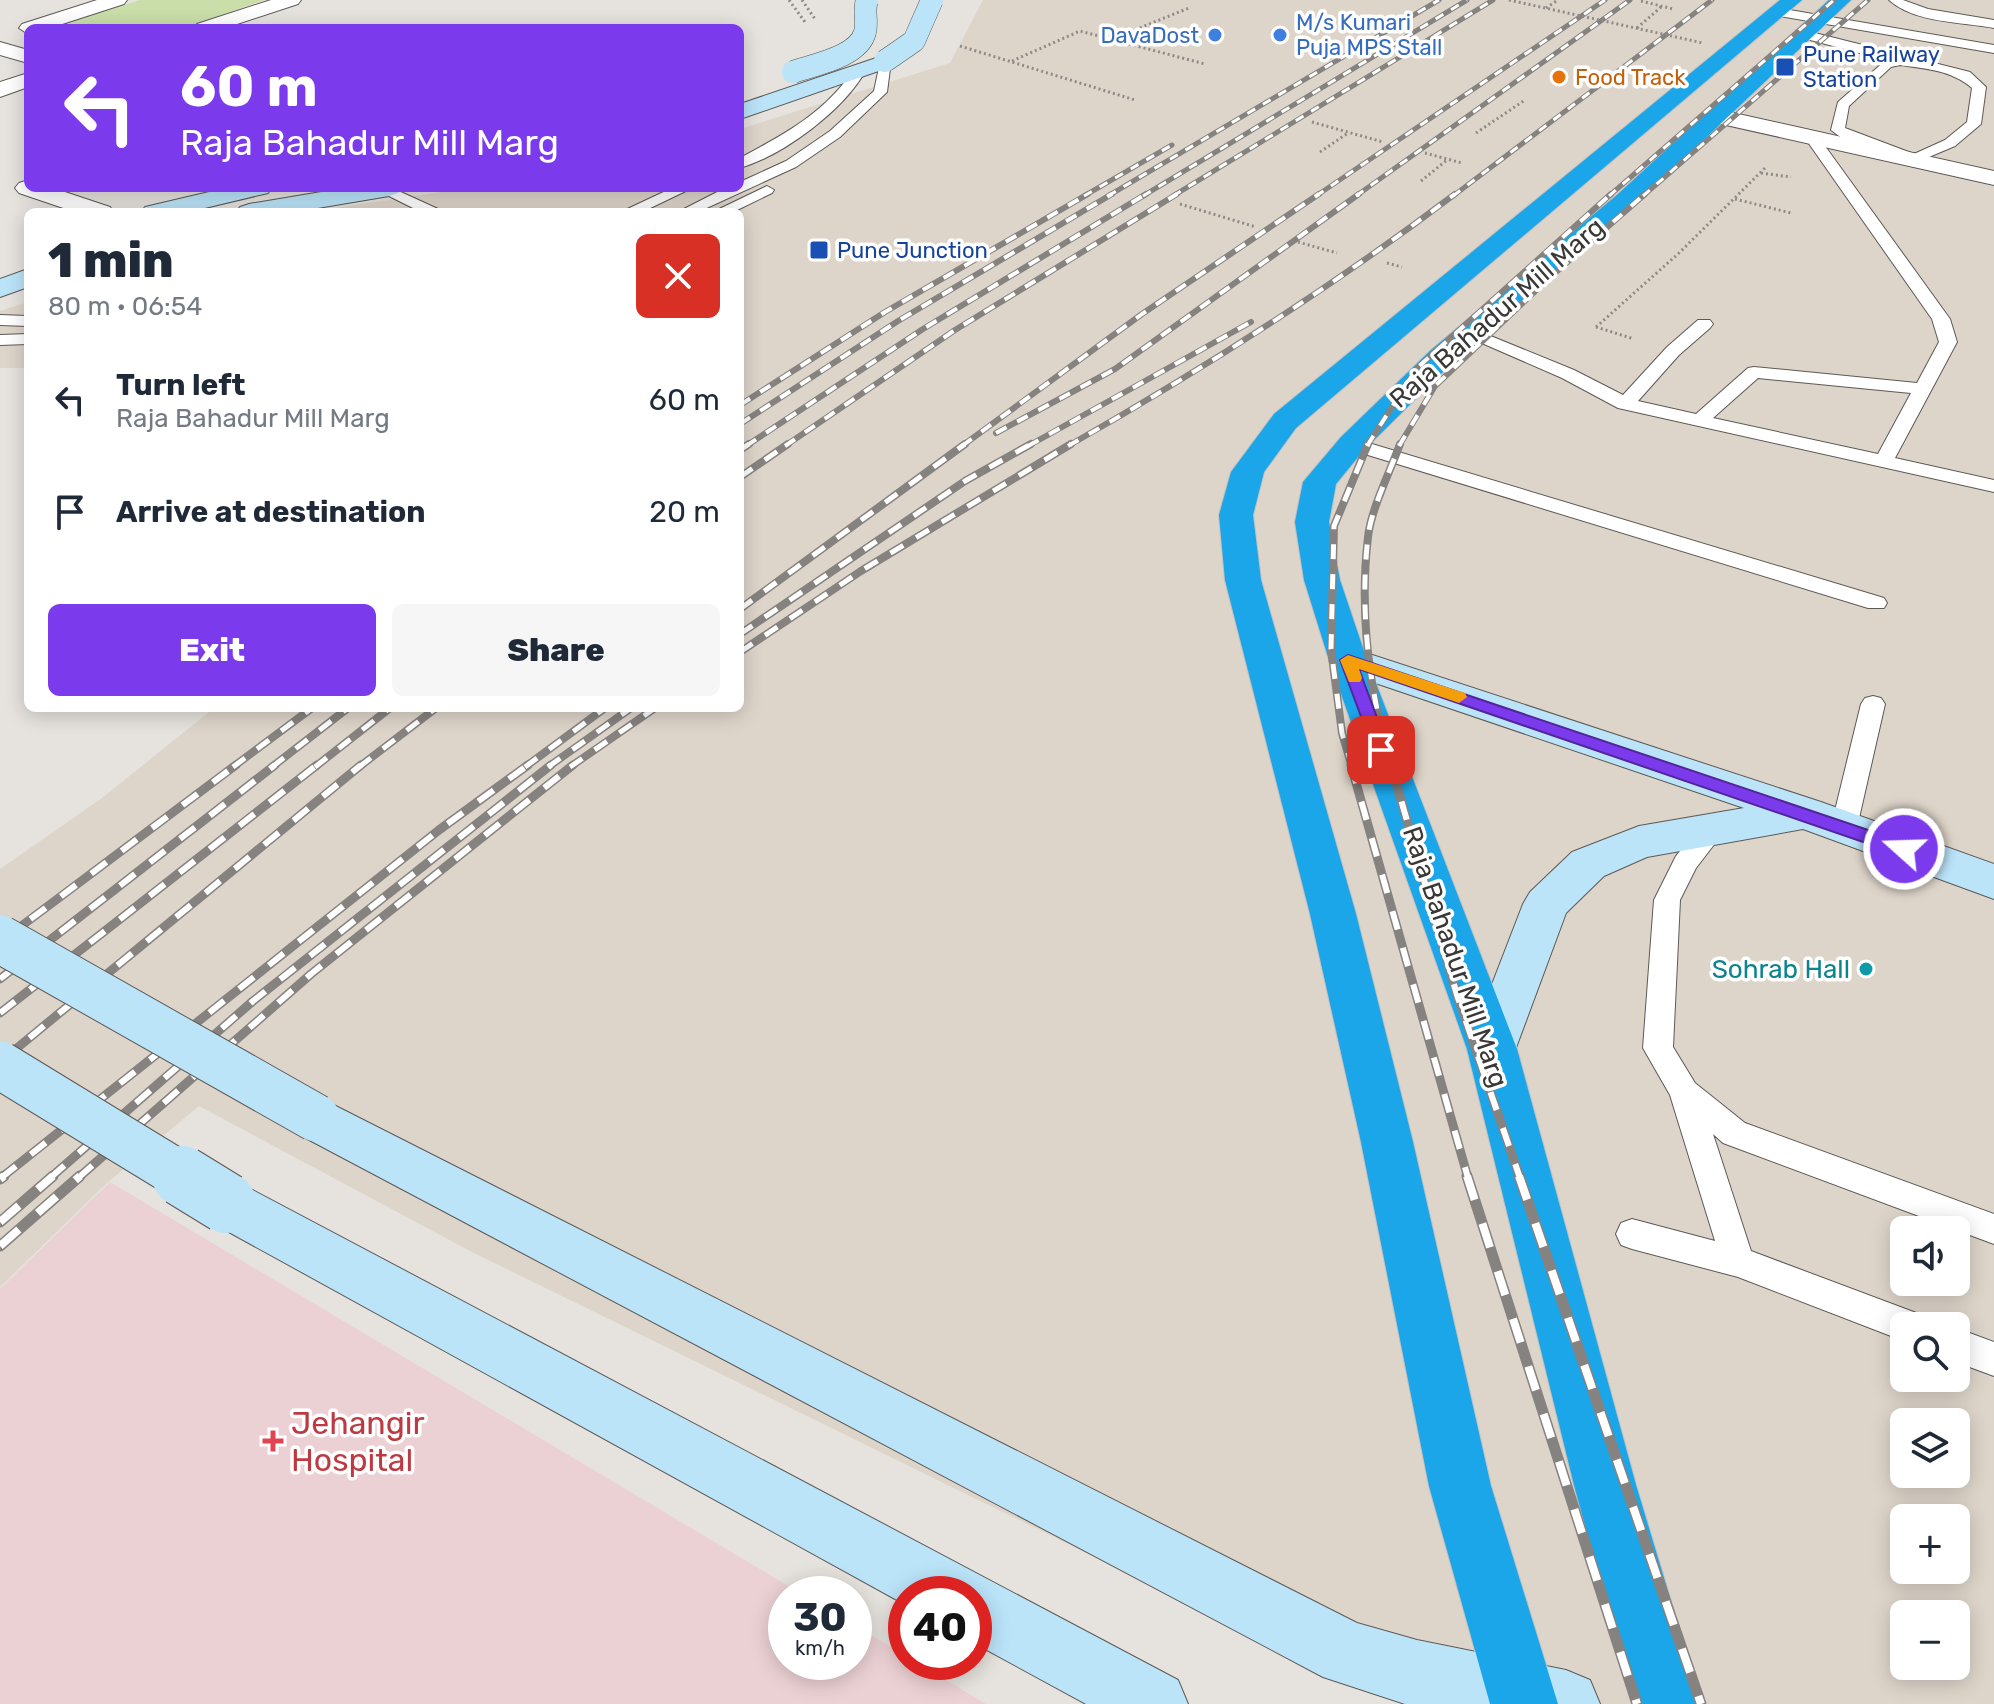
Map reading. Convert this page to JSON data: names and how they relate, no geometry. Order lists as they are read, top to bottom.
{
  "streets": {
    "highway": ["Raja Bahadur Mill Marg"]
  },
  "places": {
    "other": [
      "DavaDost",
      "M/s Kumari Puja MPS Stall",
      "Food Track",
      "Sohrab Hall"
    ],
    "transit": ["Pune Railway Station", "Pune Junction"],
    "health": ["Jehangir Hospital"]
  },
  "page": {
    "turn": ["60 m", "Raja Bahadur Mill Marg"],
    "heading": ["1 min", "80 m · 06:54"],
    "list": [
      {
        "name": "Turn left",
        "note": "Raja Bahadur Mill Marg",
        "value": "60 m"
      },
      {
        "name": "Arrive at destination",
        "value": "20 m"
      }
    ],
    "buttons": ["Exit", "Share"],
    "map_buttons": ["+", "−"],
    "speed": "30 km/h",
    "limit": "40"
  }
}
